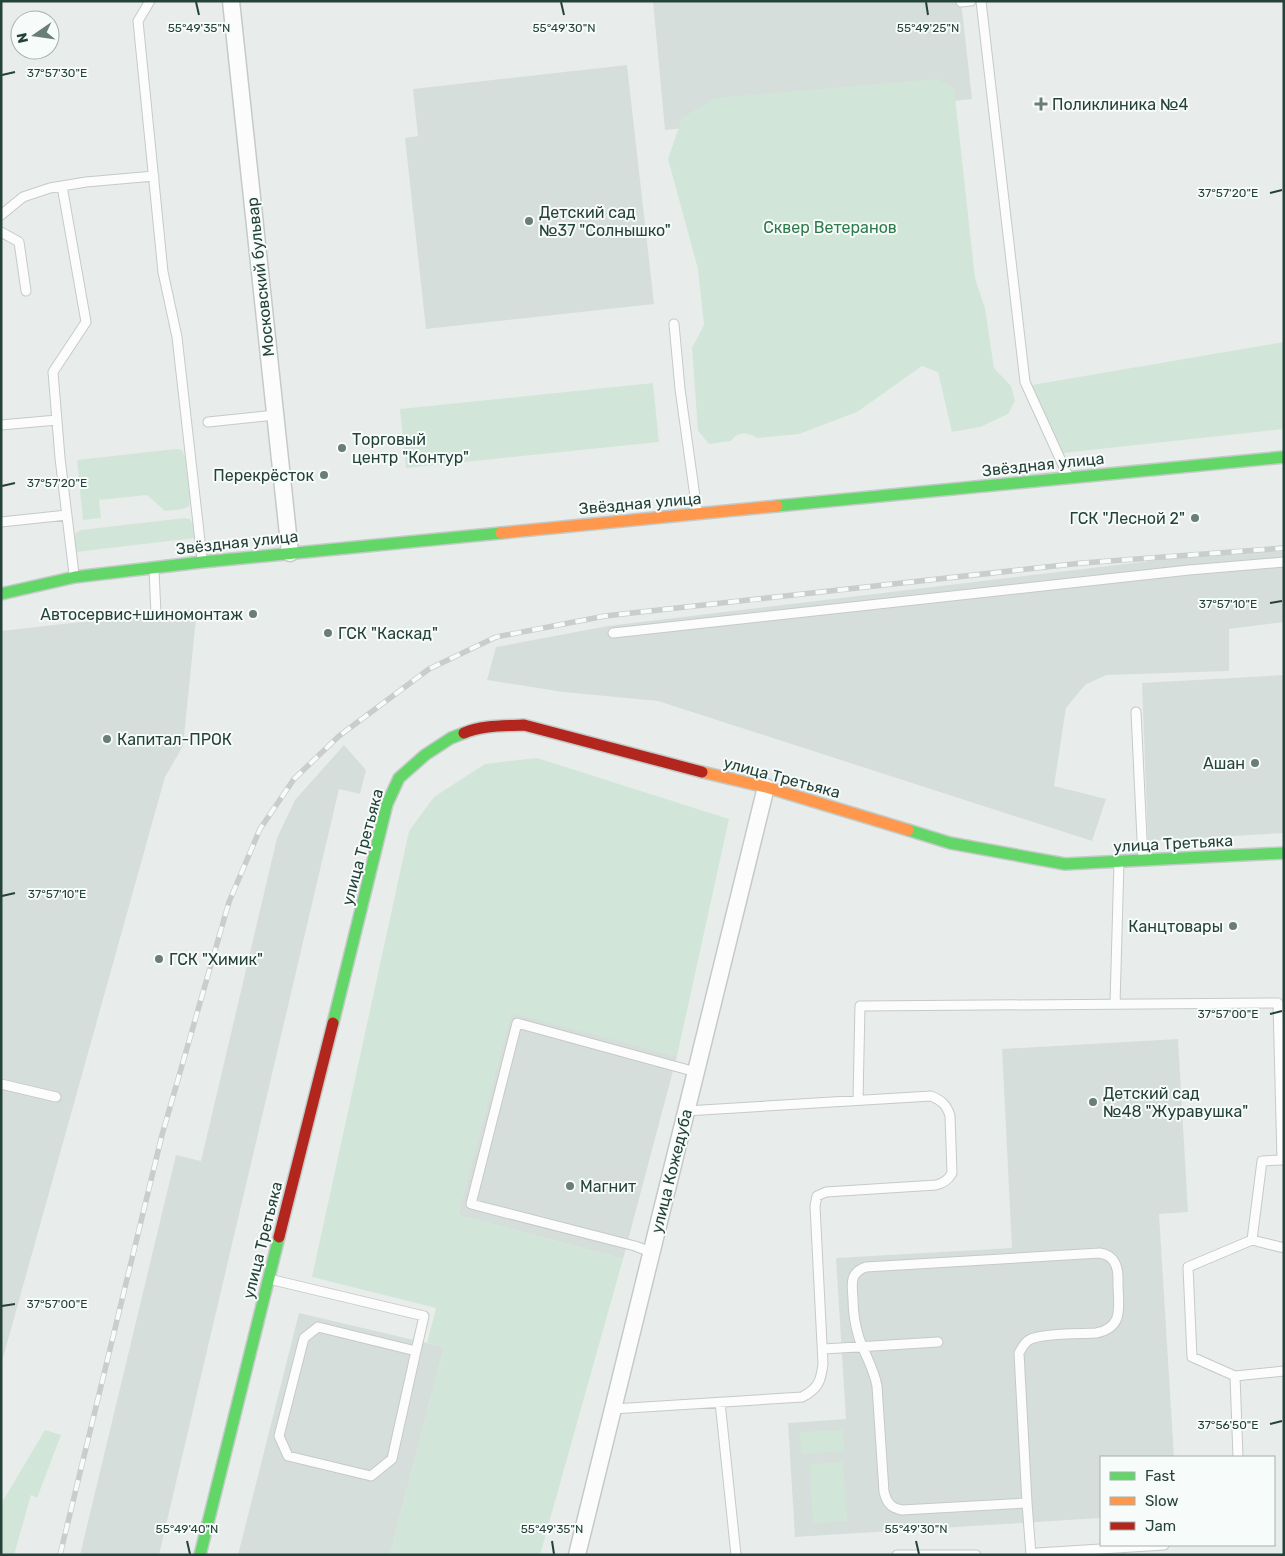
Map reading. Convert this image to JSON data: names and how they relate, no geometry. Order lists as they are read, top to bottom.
{
  "streets": {
    "street": [
      "Московский бульвар",
      "Звёздная улица",
      "улица Третьяка",
      "улица Кожедуба"
    ]
  },
  "crossings": [
    ["Московский бульвар", "Звёздная улица"],
    ["улица Третьяка", "улица Кожедуба"]
  ],
  "parks": ["Сквер Ветеранов"],
  "places": {
    "health": ["Поликлиника №4"],
    "other": [
      "Детский сад №37 \"Солнышко\"",
      "Торговый центр \"Контур\"",
      "Перекрёсток",
      "ГСК \"Лесной 2\"",
      "Автосервис+шиномонтаж",
      "ГСК \"Каскад\"",
      "Капитал-ПРОК",
      "Ашан",
      "Канцтовары",
      "ГСК \"Химик\"",
      "Детский сад №48 \"Журавушка\"",
      "Магнит"
    ]
  },
  "legend": ["Fast", "Slow", "Jam"],
  "north": "left",
  "coordinates": [
    "55°49'35\"N",
    "55°49'30\"N",
    "55°49'25\"N",
    "37°57'30\"E",
    "37°57'20\"E",
    "37°57'10\"E",
    "37°57'00\"E",
    "37°56'50\"E",
    "55°49'40\"N"
  ]
}
